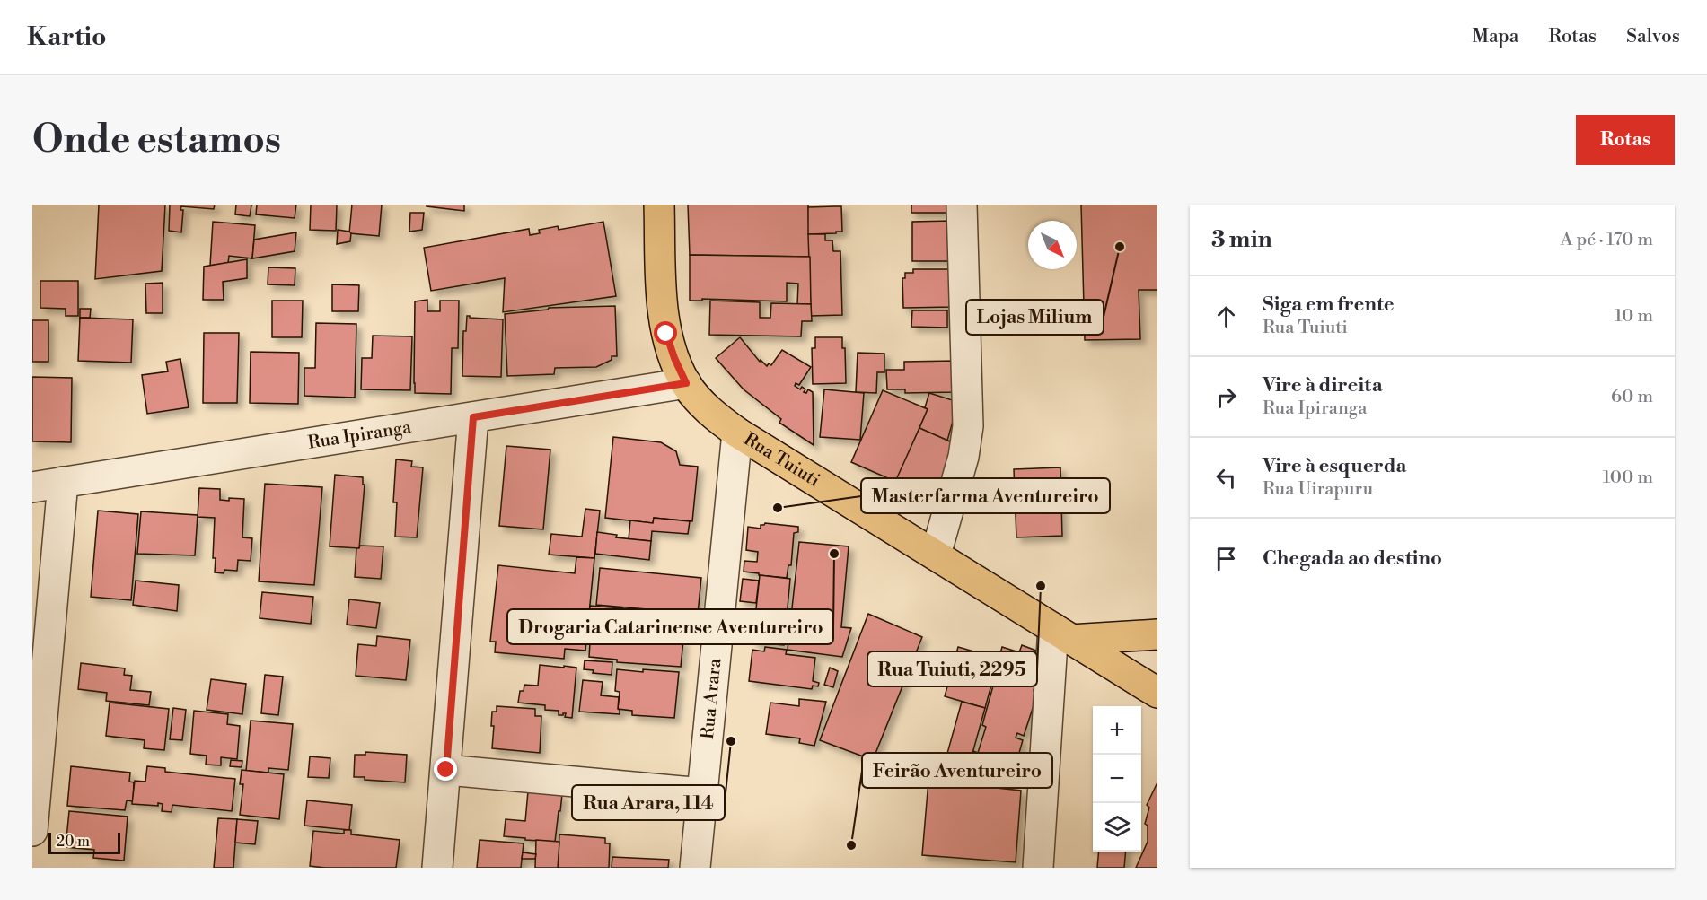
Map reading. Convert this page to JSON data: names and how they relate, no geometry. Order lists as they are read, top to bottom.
{
  "streets": {
    "main road": ["Rua Tuiuti"],
    "street": ["Rua Ipiranga", "Rua Arara"]
  },
  "crossings": [
    ["Rua Ipiranga", "Rua Tuiuti"],
    ["Rua Tuiuti", "Rua Arara"]
  ],
  "places": [
    "Lojas Milium",
    "Masterfarma Aventureiro",
    "Drogaria Catarinense Aventureiro",
    "Rua Tuiuti, 2295",
    "Rua Arara, 114",
    "Feirão Aventureiro"
  ],
  "scale_bar": "20 m",
  "north": "bottom right",
  "page": {
    "header": "Kartio",
    "nav": ["Mapa", "Rotas", "Salvos"],
    "buttons": "Rotas",
    "title": "Onde estamos",
    "heading": ["3 min", "A pé · 170 m"],
    "list": [
      ["Siga em frente", "Rua Tuiuti", "10 m"],
      ["Vire à direita", "Rua Ipiranga", "60 m"],
      ["Vire à esquerda", "Rua Uirapuru", "100 m"],
      "Chegada ao destino"
    ],
    "map_buttons": ["+", "−"],
    "scale": "20 m"
  }
}
